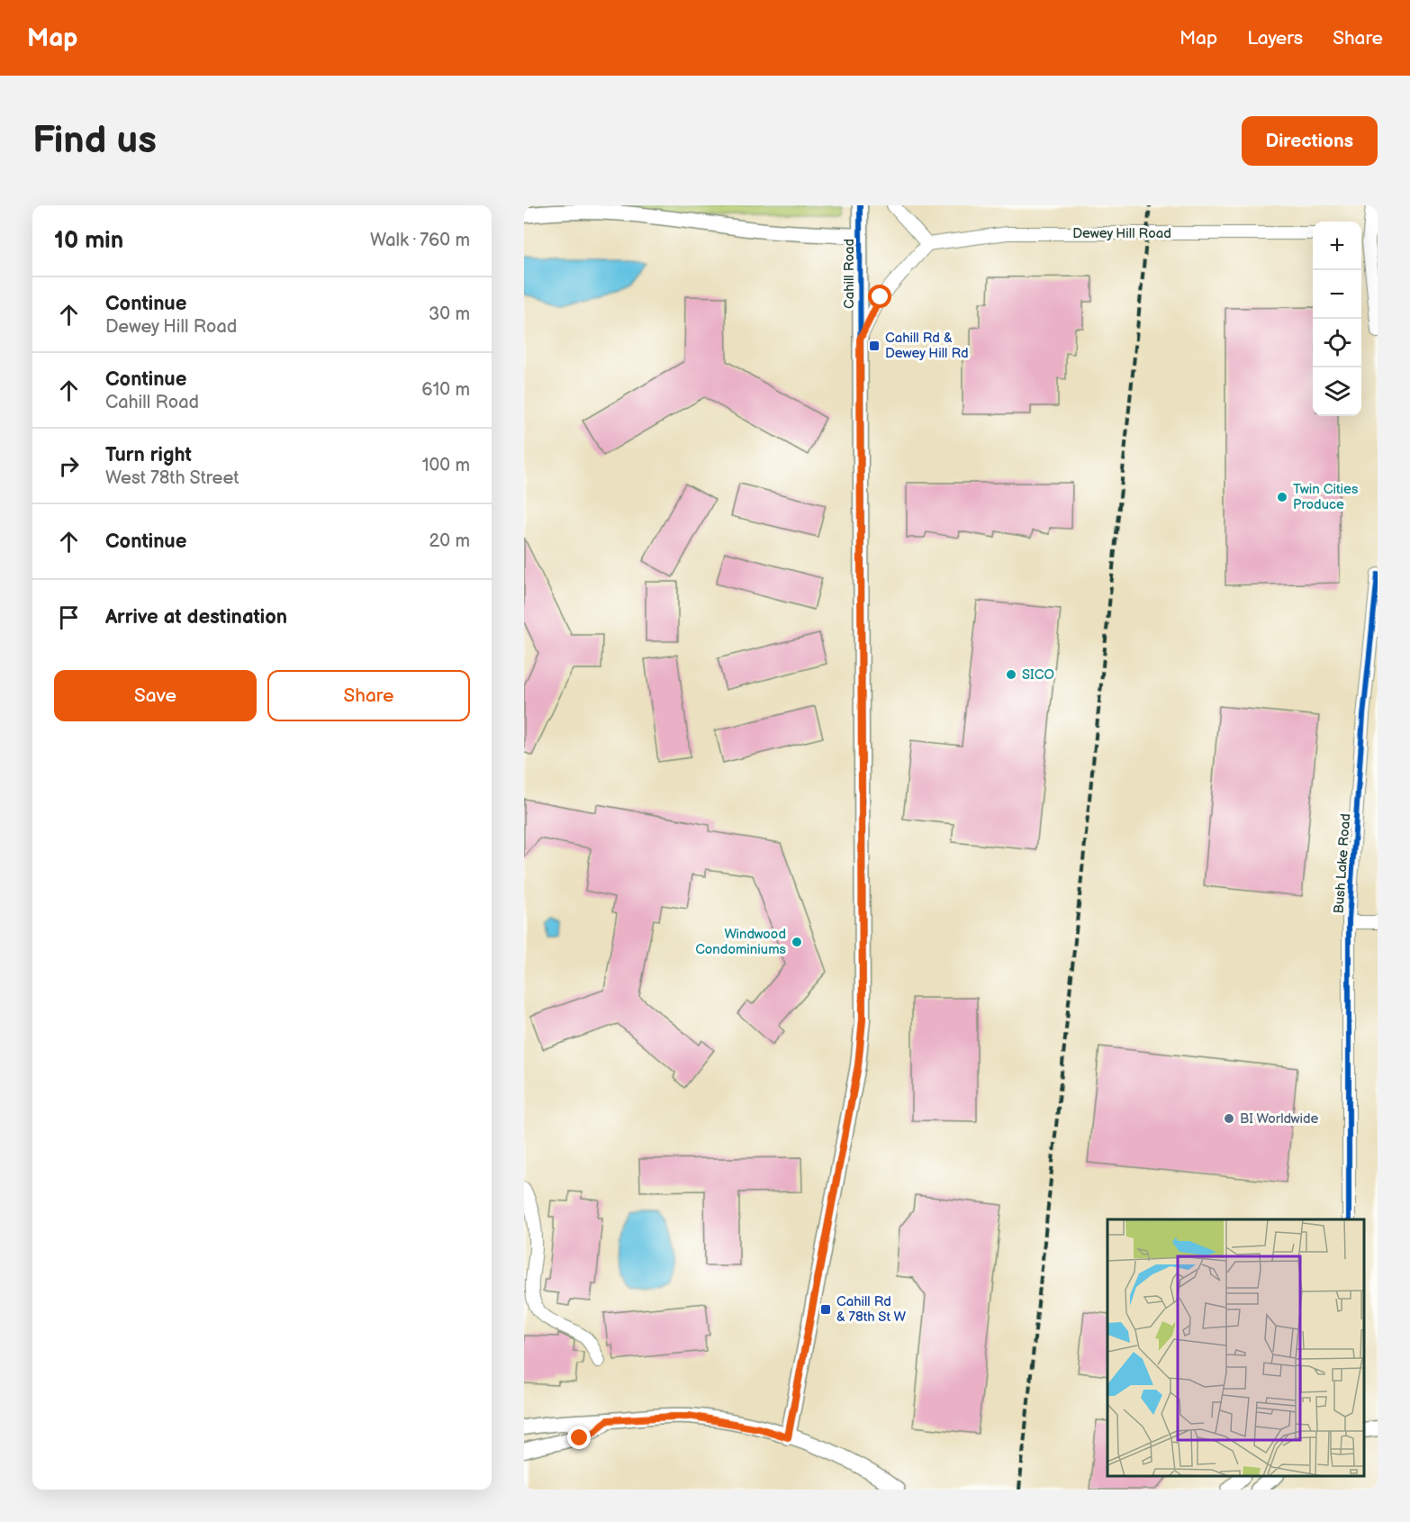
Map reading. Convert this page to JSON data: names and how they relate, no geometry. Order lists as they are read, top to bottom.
{
  "streets": {
    "street": ["Dewey Hill Road", "Cahill Road", "Bush Lake Road"]
  },
  "places": {
    "transit": ["Cahill Rd & Dewey Hill Rd", "Cahill Rd & 78th St W"],
    "other": [
      "Twin Cities Produce",
      "SICO",
      "Windwood Condominiums",
      "BI Worldwide"
    ]
  },
  "page": {
    "header": "Map",
    "nav": ["Map", "Layers", "Share"],
    "buttons": [
      "Directions",
      ["Save", "Share"]
    ],
    "title": "Find us",
    "heading": ["10 min", "Walk · 760 m"],
    "map_buttons": ["+", "−"],
    "list": [
      ["Continue", "Dewey Hill Road", "30 m"],
      ["Continue", "Cahill Road", "610 m"],
      ["Turn right", "West 78th Street", "100 m"],
      ["Continue", "20 m"],
      "Arrive at destination"
    ]
  }
}
